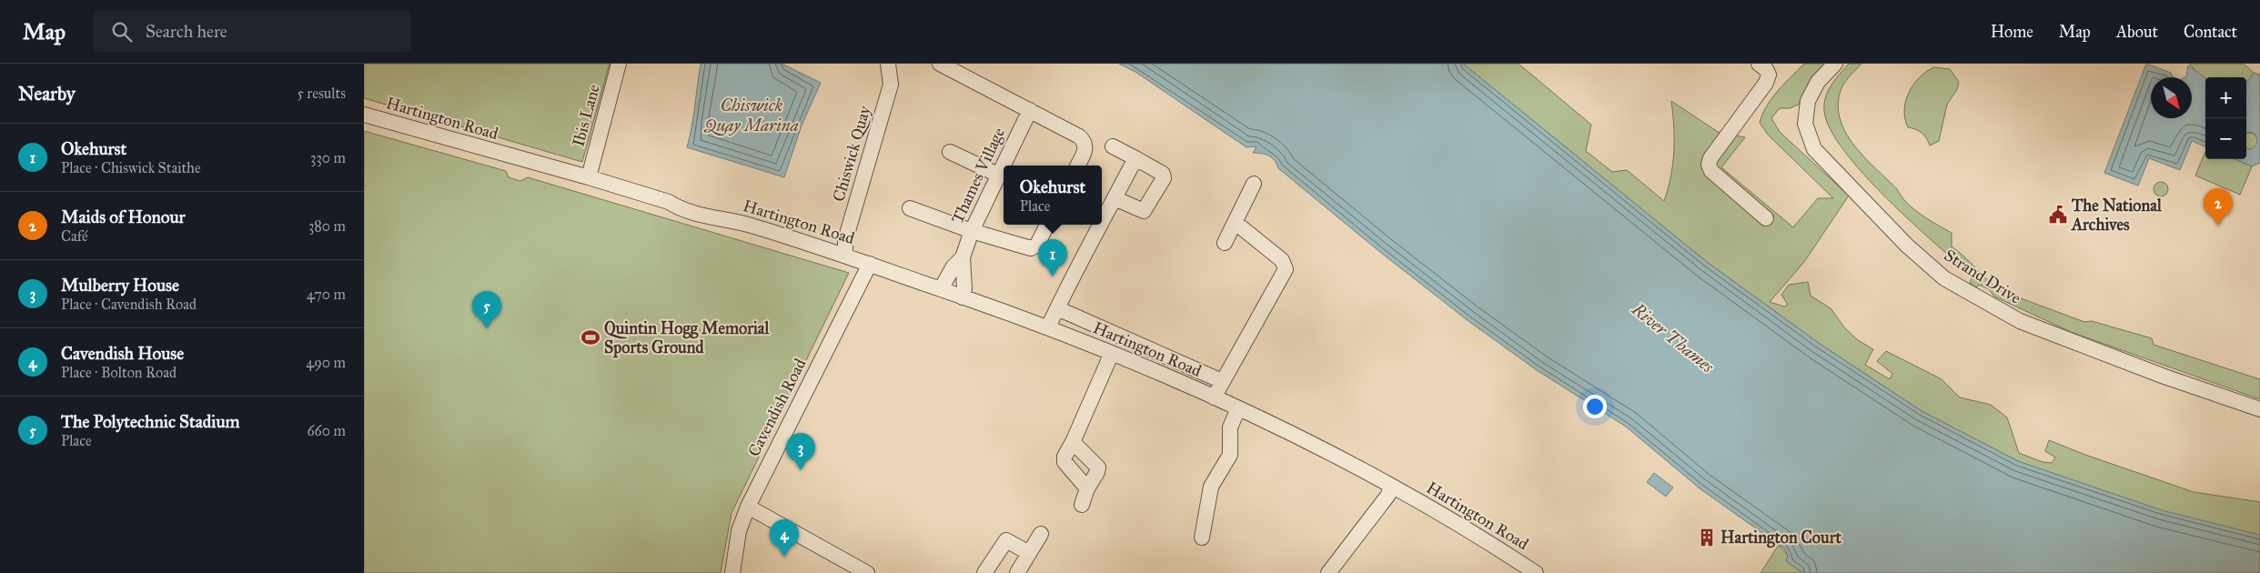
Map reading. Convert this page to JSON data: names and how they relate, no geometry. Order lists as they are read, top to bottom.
{
  "streets": {
    "street": [
      "Ibis Lane",
      "Hartington Road",
      "Chiswick Quay",
      "Thames Village",
      "Strand Drive",
      "Cavendish Road"
    ]
  },
  "crossings": [
    ["Ibis Lane", "Hartington Road"],
    ["Hartington Road", "Chiswick Quay"],
    ["Hartington Road", "Thames Village"],
    ["Hartington Road", "Cavendish Road"]
  ],
  "water": ["Chiswick Quay Marina", "River Thames"],
  "places": {
    "public building": ["The National Archives"],
    "sports": ["Quintin Hogg Memorial Sports Ground"],
    "building": ["Hartington Court"]
  },
  "north": "bottom right",
  "page": {
    "header": "Map",
    "search": "Search here",
    "nav": [
      "Home",
      "Map",
      "About",
      "Contact"
    ],
    "heading": ["Nearby", "5 results"],
    "map_buttons": ["+", "−"],
    "list": [
      {
        "mark": "1",
        "name": "Okehurst",
        "note": "Place · Chiswick Staithe",
        "value": "330 m"
      },
      {
        "mark": "2",
        "name": "Maids of Honour",
        "note": "Café",
        "value": "380 m"
      },
      {
        "mark": "3",
        "name": "Mulberry House",
        "note": "Place · Cavendish Road",
        "value": "470 m"
      },
      {
        "mark": "4",
        "name": "Cavendish House",
        "note": "Place · Bolton Road",
        "value": "490 m"
      },
      {
        "mark": "5",
        "name": "The Polytechnic Stadium",
        "note": "Place",
        "value": "660 m"
      }
    ],
    "popup": ["Okehurst", "Place"],
    "pins": [
      "2",
      "1",
      "5",
      "3",
      "4"
    ]
  }
}
